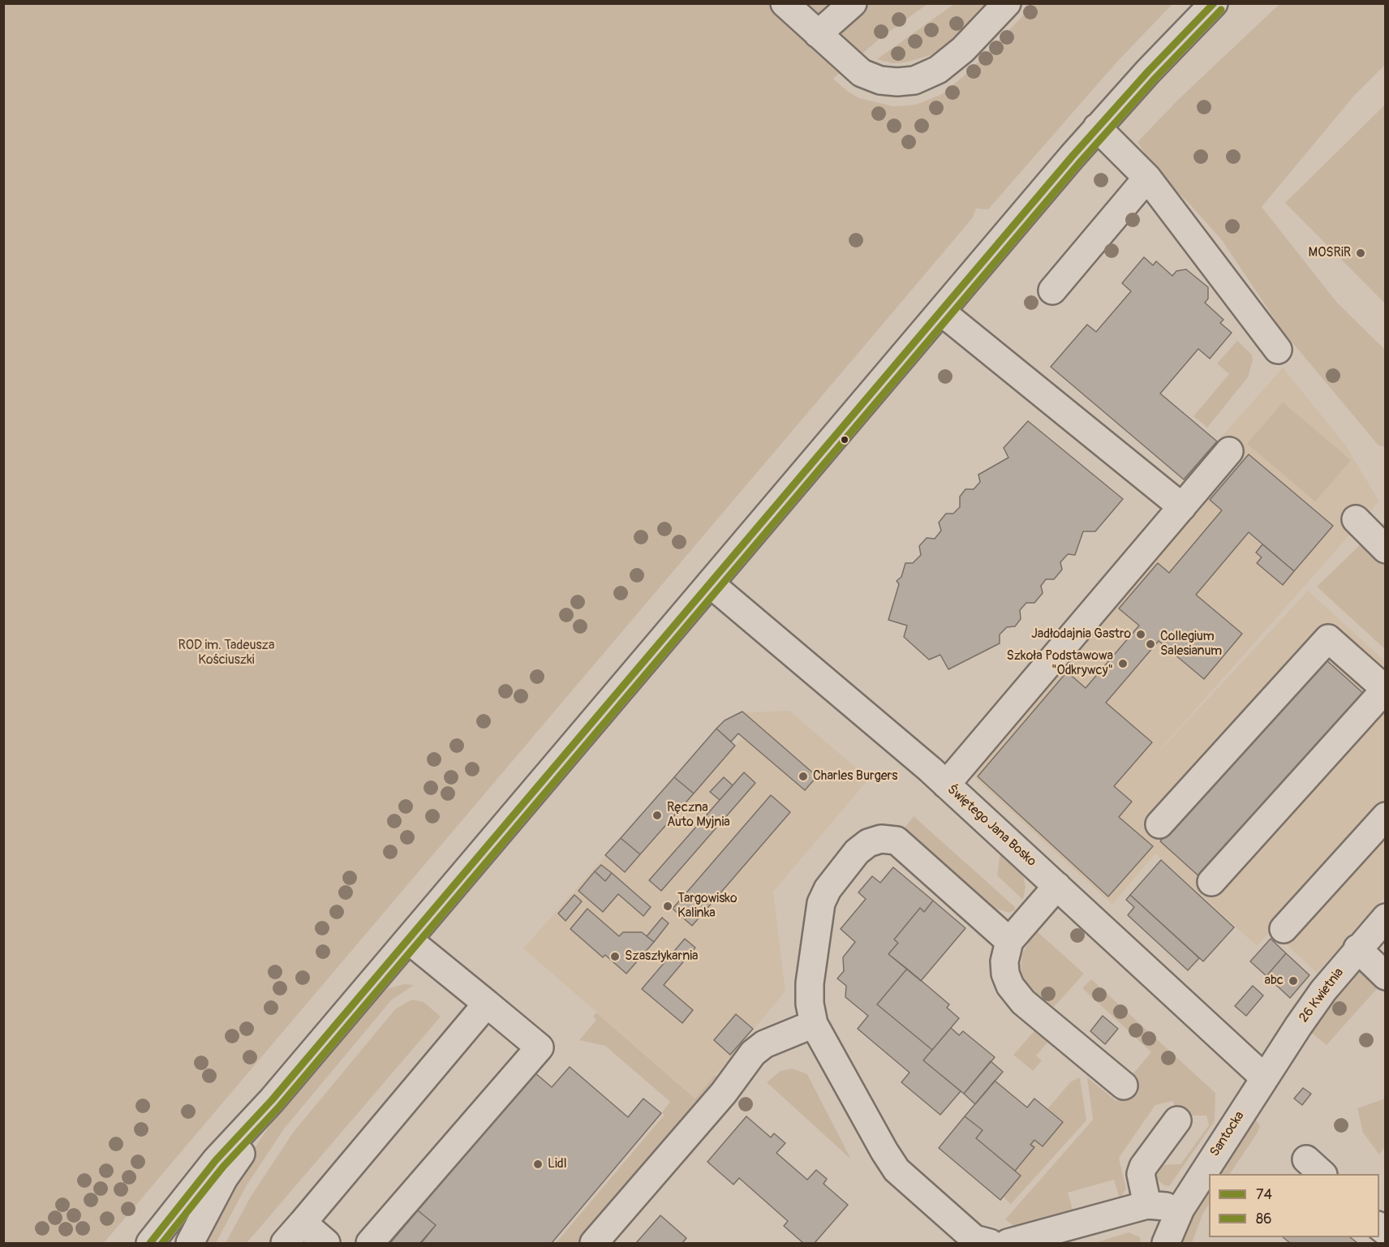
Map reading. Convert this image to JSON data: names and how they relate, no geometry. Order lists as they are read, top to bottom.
{
  "streets": {
    "street": ["Świętego Jana Bosko", "26 Kwietnia", "Santocka"]
  },
  "crossings": [
    ["Świętego Jana Bosko", "26 Kwietnia"],
    ["Świętego Jana Bosko", "Santocka"],
    ["26 Kwietnia", "Santocka"]
  ],
  "parks": ["ROD im. Tadeusza Kościuszki"],
  "places": [
    "MOSRiR",
    "Jadłodajnia Gastro",
    "Collegium Salesianum",
    "Szkoła Podstawowa \"Odkrywcy\"",
    "Charles Burgers",
    "Ręczna Auto Myjnia",
    "Targowisko Kalinka",
    "Szaszłykarnia",
    "abc",
    "Lidl"
  ],
  "lines": ["transit line 74", "transit line 86"],
  "legend": ["74", "86"]
}
